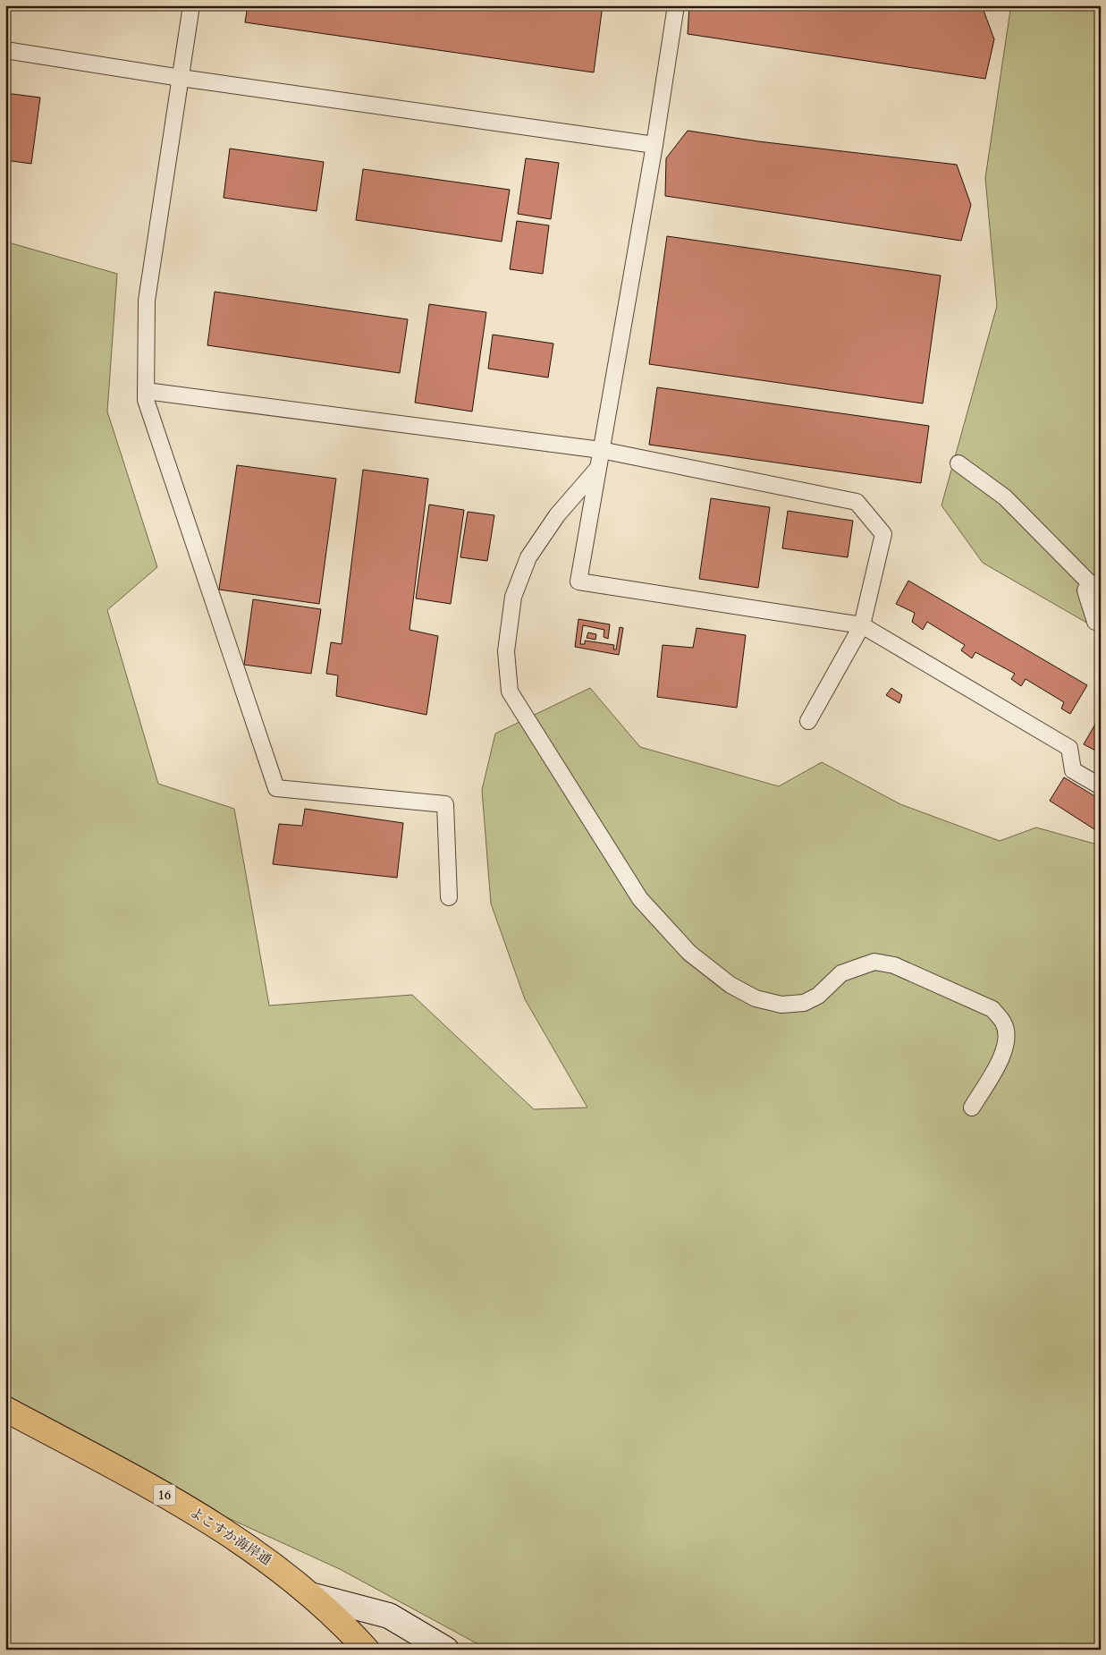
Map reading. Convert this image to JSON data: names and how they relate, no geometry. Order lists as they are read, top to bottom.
{
  "streets": {
    "highway": ["16", "よこすか海岸通"]
  }
}
